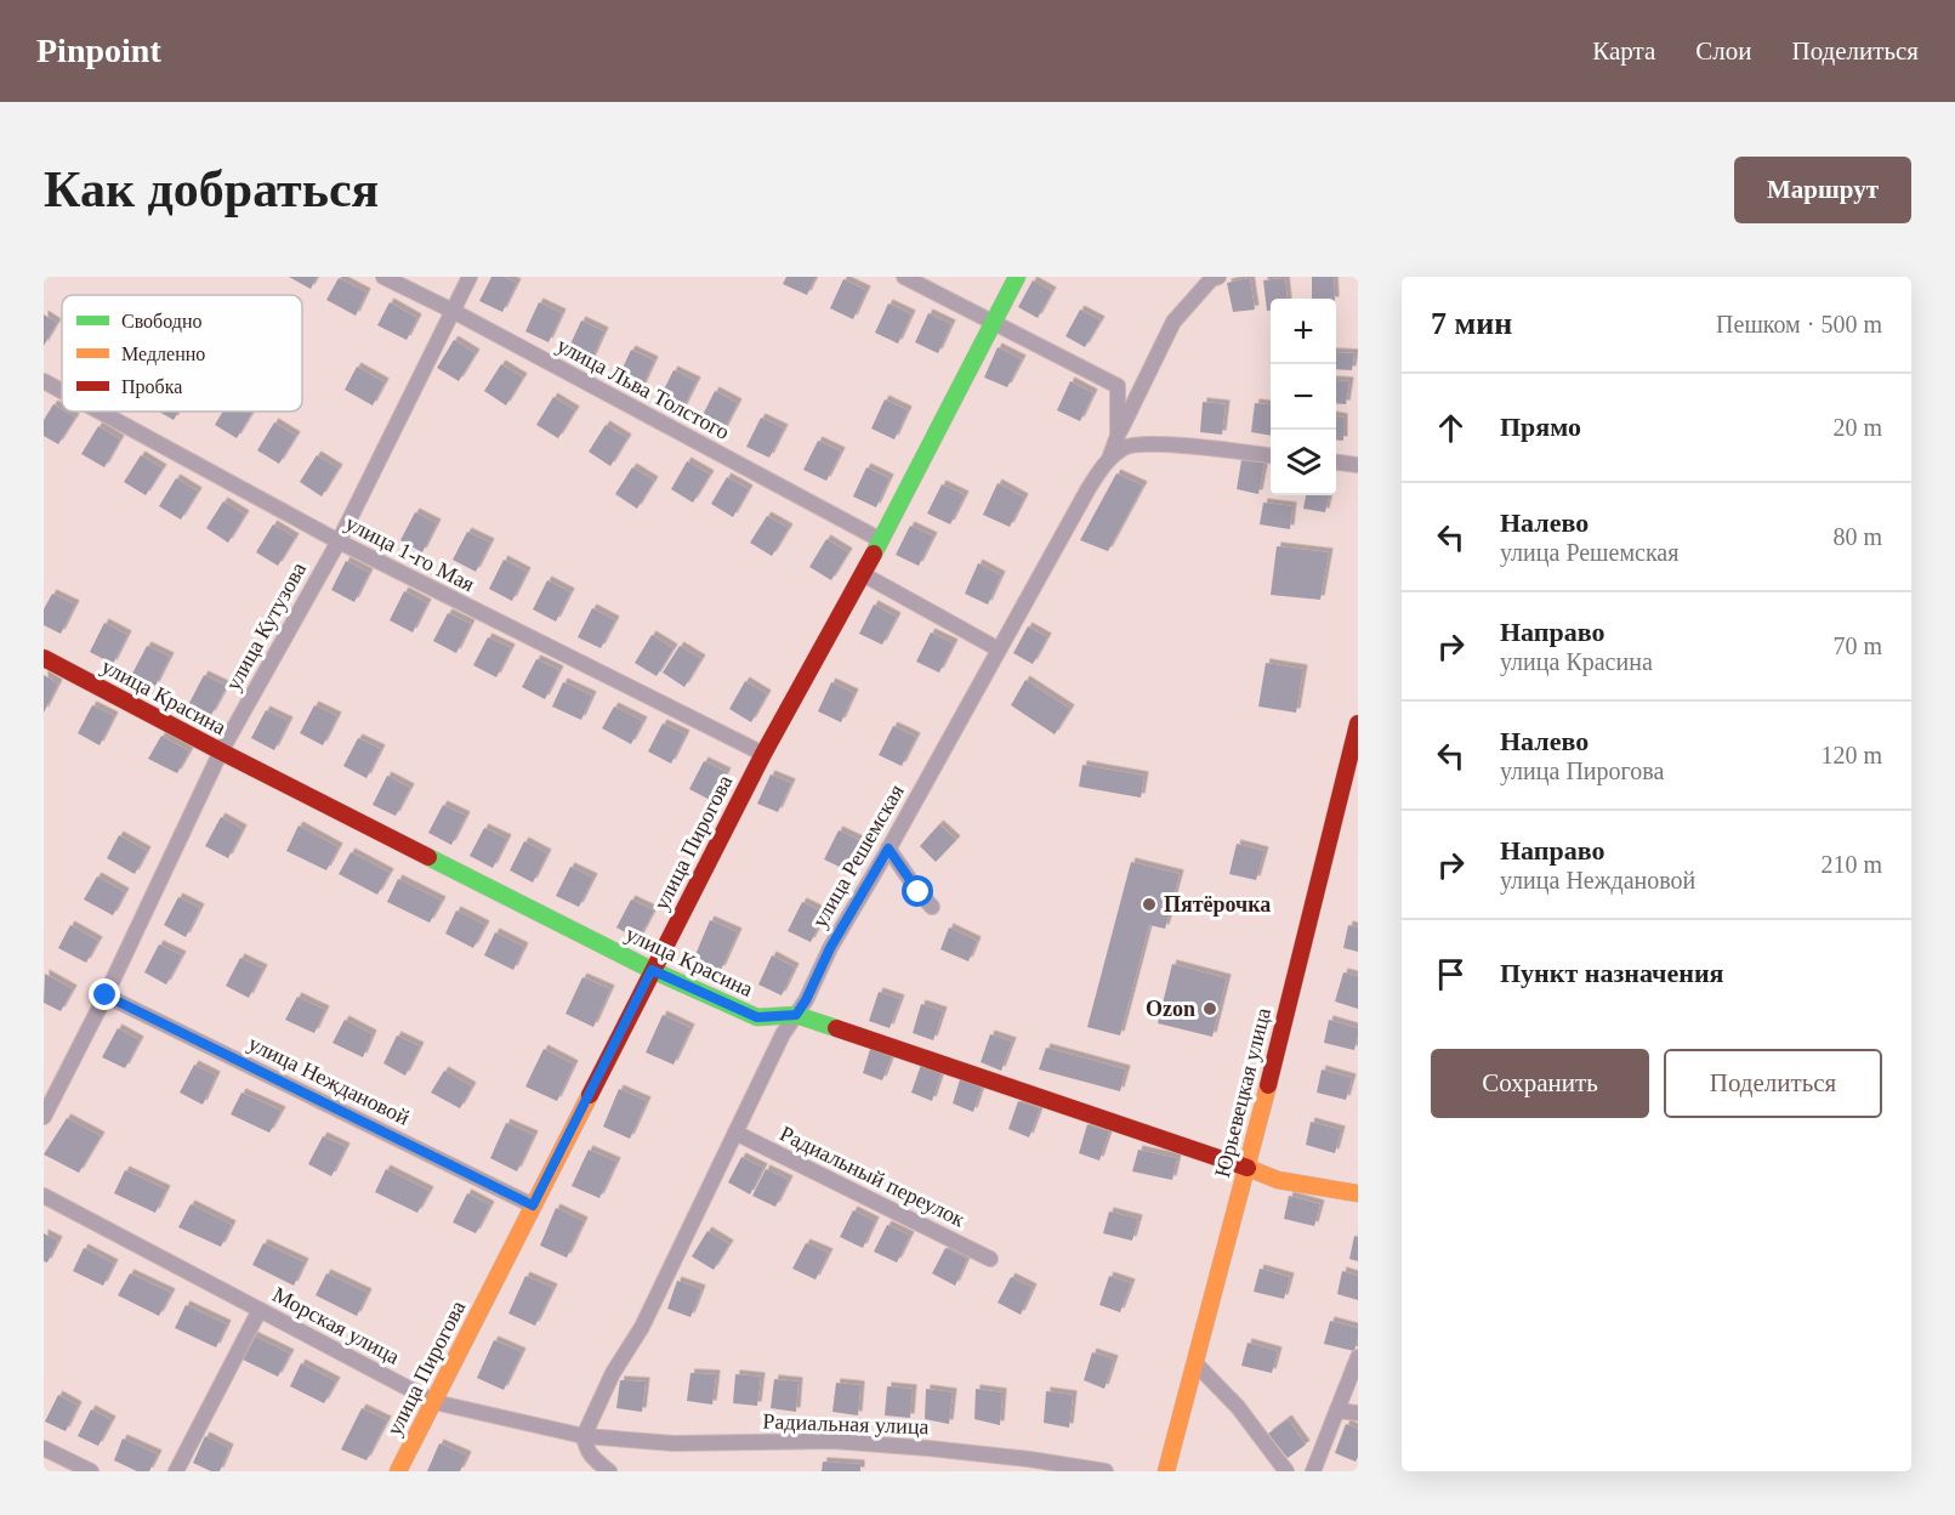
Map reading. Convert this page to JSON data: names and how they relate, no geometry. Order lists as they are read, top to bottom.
{
  "streets": {
    "street": [
      "улица Льва Толстого",
      "улица 1-го Мая",
      "улица Кутузова",
      "улица Красина",
      "улица Пирогова",
      "улица Решемская",
      "улица Неждановой",
      "Юрьевецкая улица",
      "Радиальный переулок",
      "Морская улица",
      "Радиальная улица"
    ]
  },
  "crossings": [
    ["улица Льва Толстого", "улица Кутузова"],
    ["улица Льва Толстого", "улица Пирогова"],
    ["улица 1-го Мая", "улица Кутузова"],
    ["улица 1-го Мая", "улица Пирогова"],
    ["улица Кутузова", "улица Красина"],
    ["улица Кутузова", "улица Неждановой"],
    ["улица Красина", "улица Пирогова"],
    ["улица Красина", "улица Решемская"],
    ["улица Красина", "Юрьевецкая улица"],
    ["улица Пирогова", "улица Неждановой"],
    ["улица Пирогова", "Морская улица"],
    ["улица Решемская", "Радиальный переулок"],
    ["улица Решемская", "Морская улица"],
    ["улица Решемская", "Радиальная улица"],
    ["Морская улица", "Радиальная улица"]
  ],
  "places": ["Пятёрочка", "Ozon"],
  "legend": ["Свободно", "Медленно", "Пробка"],
  "page": {
    "header": "Pinpoint",
    "nav": ["Карта", "Слои", "Поделиться"],
    "buttons": [
      "Маршрут",
      ["Сохранить", "Поделиться"]
    ],
    "title": "Как добраться",
    "heading": ["7 мин", "Пешком · 500 m"],
    "map_buttons": ["+", "−"],
    "list": [
      ["Прямо", "20 m"],
      ["Налево", "улица Решемская", "80 m"],
      ["Направо", "улица Красина", "70 m"],
      ["Налево", "улица Пирогова", "120 m"],
      ["Направо", "улица Неждановой", "210 m"],
      "Пункт назначения"
    ]
  }
}
